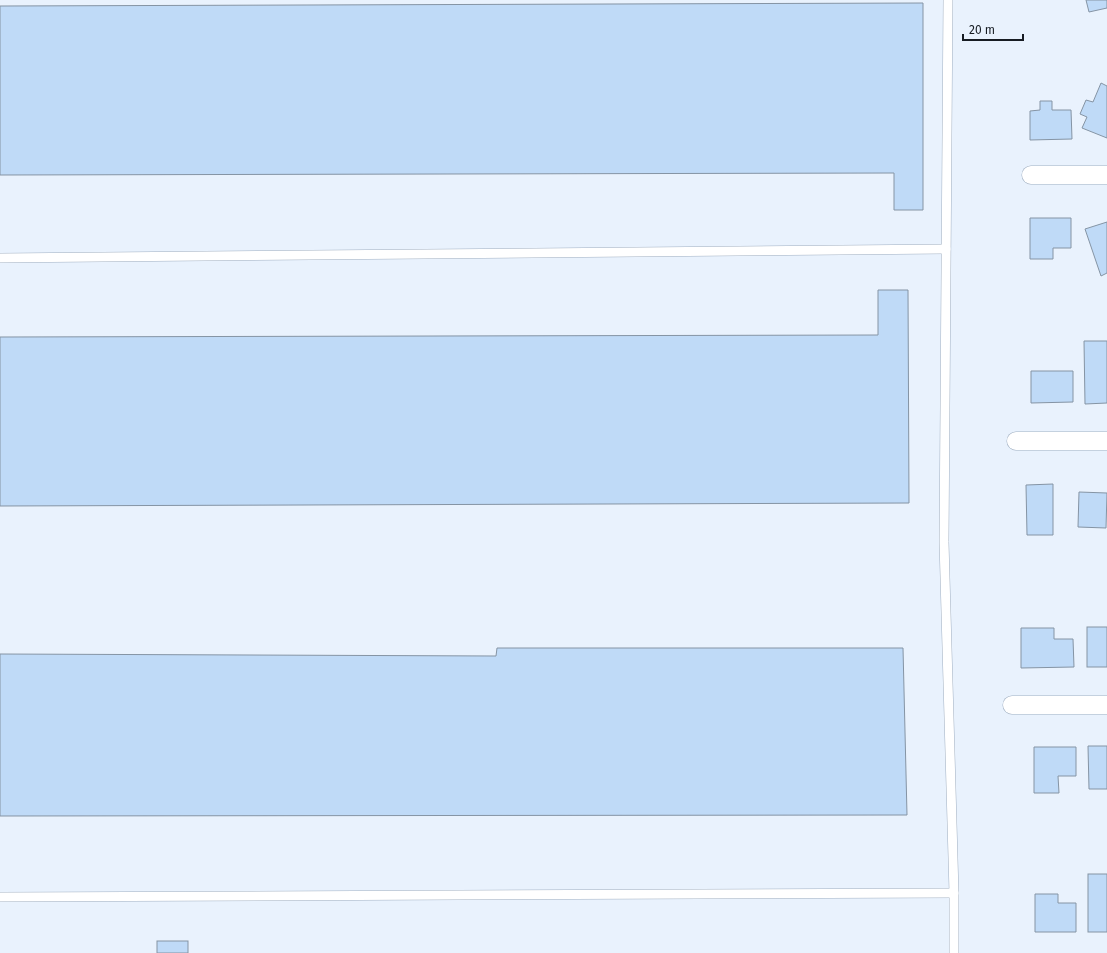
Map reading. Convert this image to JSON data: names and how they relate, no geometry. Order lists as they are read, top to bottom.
{
  "scale_bar": "20 m"
}
